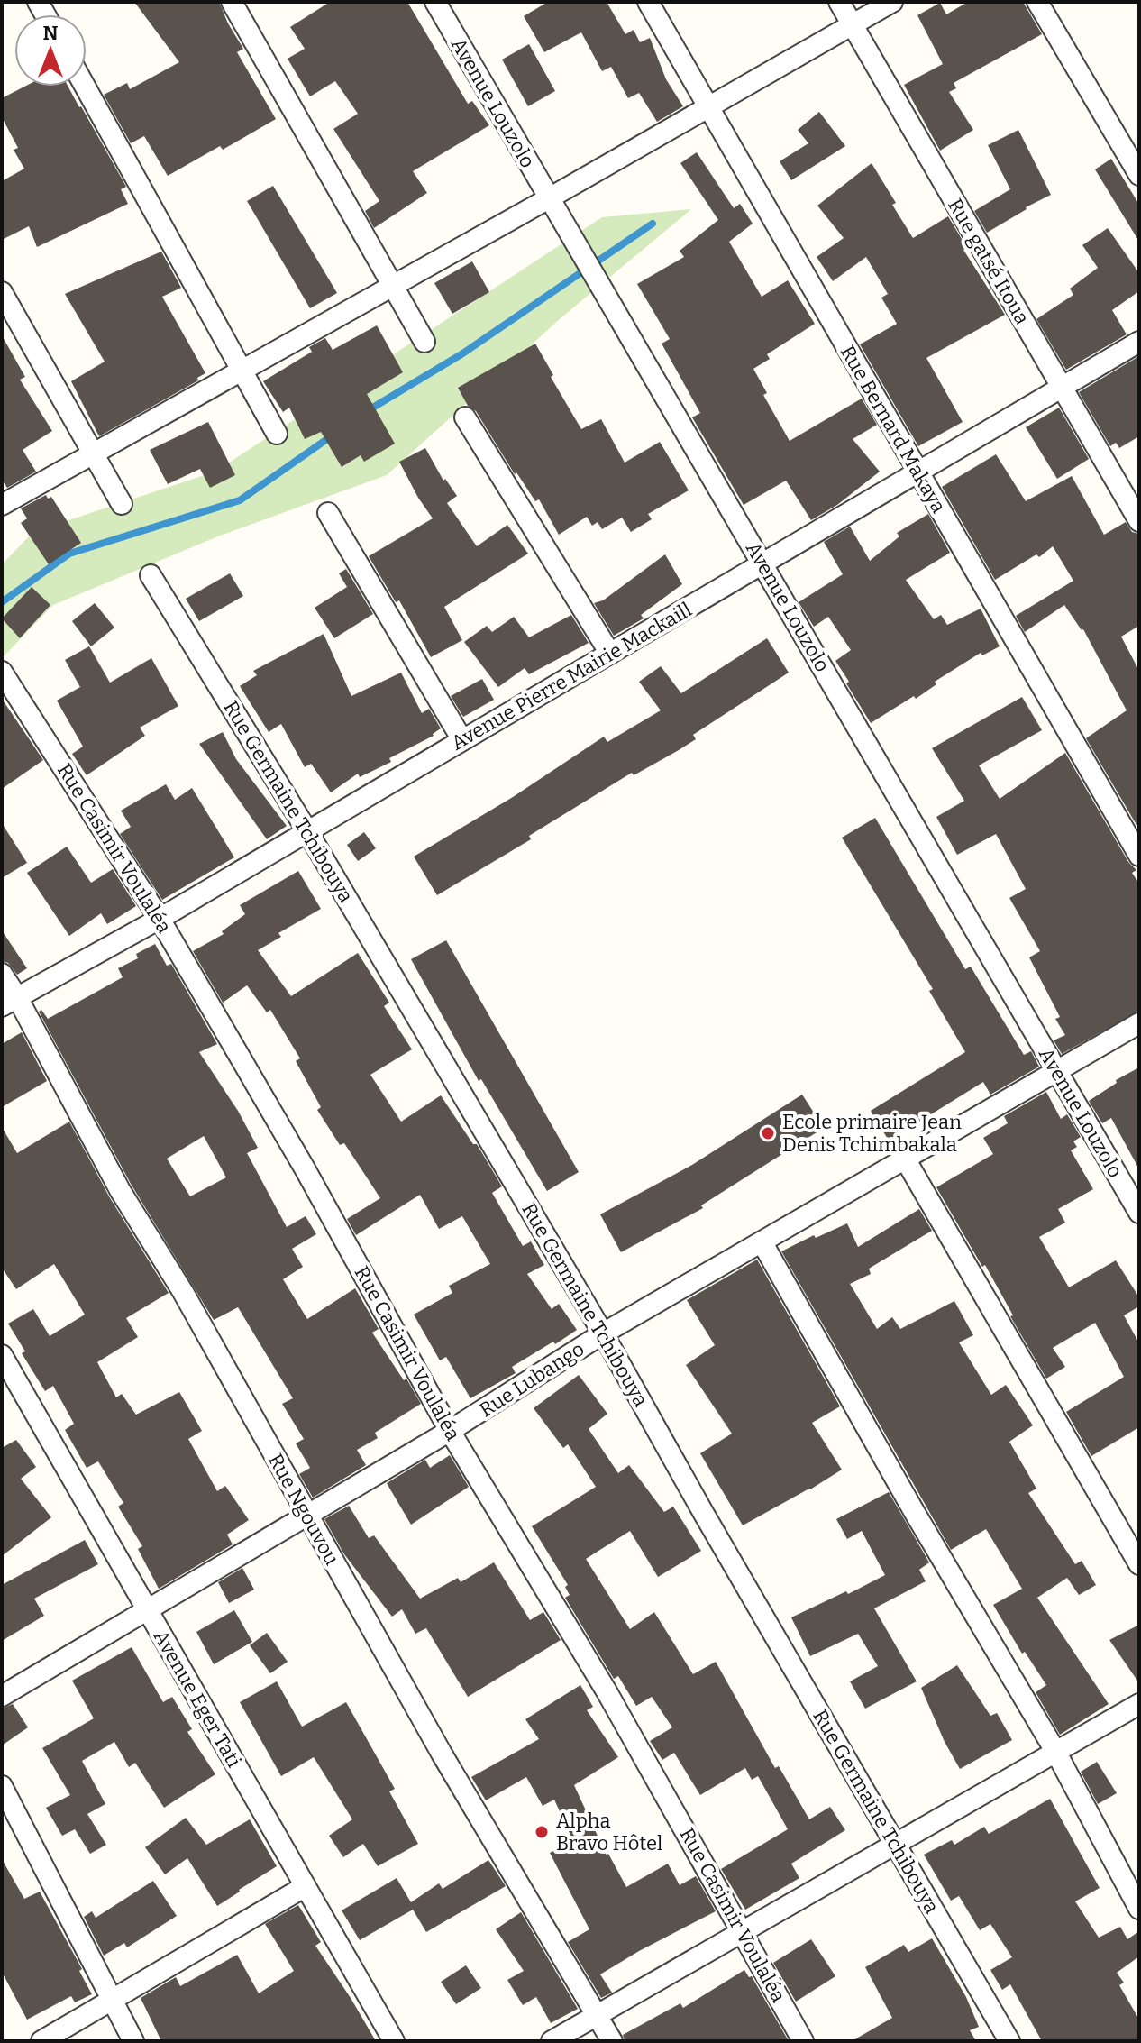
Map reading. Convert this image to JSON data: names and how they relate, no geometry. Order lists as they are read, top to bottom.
{
  "streets": {
    "street": [
      "Avenue Louzolo",
      "Rue gatsé Itoua",
      "Rue Bernard Makaya",
      "Avenue Pierre Mairie Mackaill",
      "Rue Germaine Tchibouya",
      "Rue Casimir Voulaléa",
      "Rue Lubango",
      "Rue Ngouvou",
      "Avenue Eger Tati"
    ]
  },
  "crossings": [
    ["Avenue Louzolo", "Avenue Pierre Mairie Mackaill"],
    ["Avenue Louzolo", "Rue Lubango"],
    ["Rue gatsé Itoua", "Avenue Pierre Mairie Mackaill"],
    ["Rue Bernard Makaya", "Avenue Pierre Mairie Mackaill"],
    ["Avenue Pierre Mairie Mackaill", "Rue Germaine Tchibouya"],
    ["Avenue Pierre Mairie Mackaill", "Rue Casimir Voulaléa"],
    ["Avenue Pierre Mairie Mackaill", "Rue Ngouvou"],
    ["Rue Germaine Tchibouya", "Rue Lubango"],
    ["Rue Casimir Voulaléa", "Rue Lubango"],
    ["Rue Lubango", "Rue Ngouvou"],
    ["Rue Lubango", "Avenue Eger Tati"]
  ],
  "places": ["Ecole primaire Jean Denis Tchimbakala", "Alpha Bravo Hôtel"],
  "north": "top"
}
